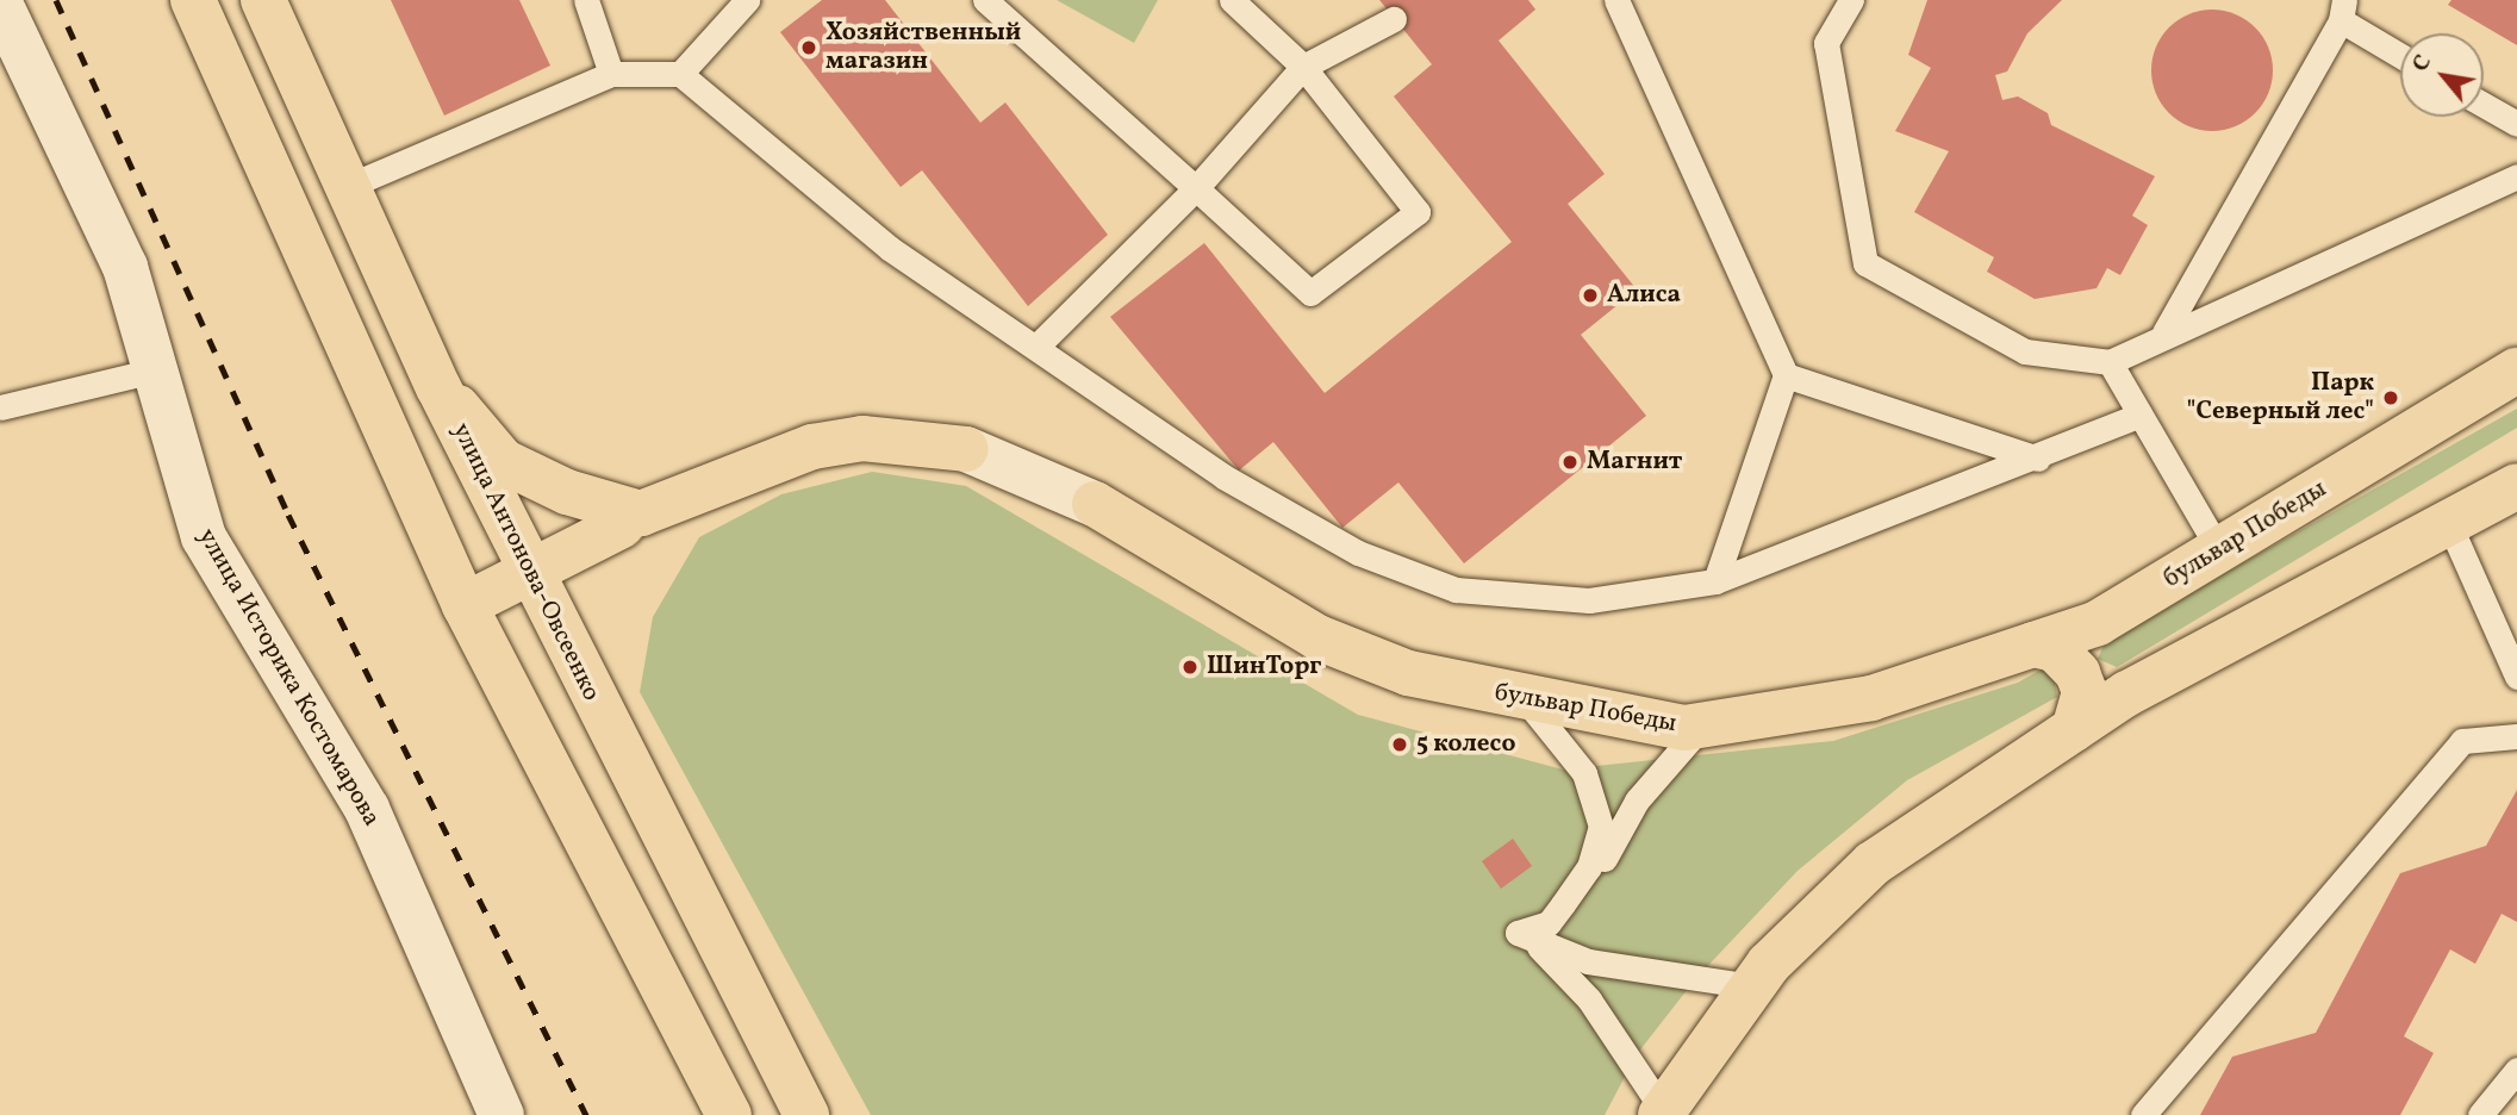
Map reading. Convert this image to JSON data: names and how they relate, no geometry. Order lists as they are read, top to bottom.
{
  "streets": {
    "main road": ["бульвар Победы", "улица Антонова-Овсеенко"],
    "street": ["улица Историка Костомарова"]
  },
  "crossings": [
    ["бульвар Победы", "улица Антонова-Овсеенко"]
  ],
  "places": [
    "Хозяйственный магазин",
    "Алиса",
    "Парк \"Северный лес\"",
    "Магнит",
    "ШинТорг",
    "5 колесо"
  ],
  "north": "top left"
}
